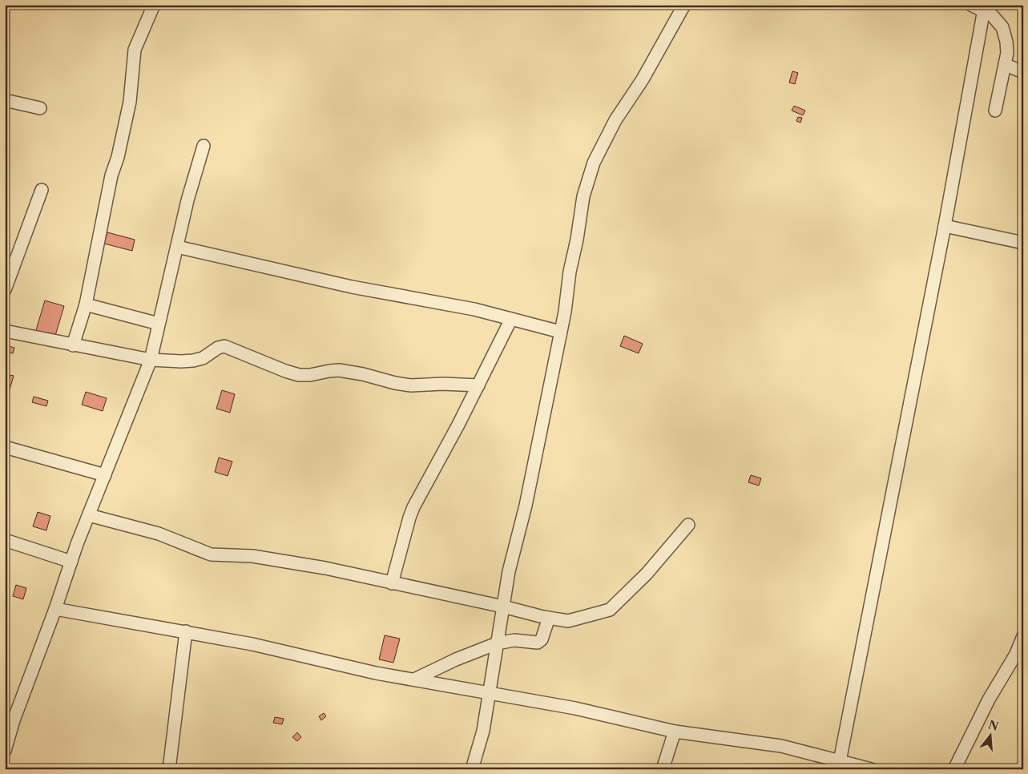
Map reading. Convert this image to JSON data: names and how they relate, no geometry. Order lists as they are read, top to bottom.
{
  "north": "top"
}
